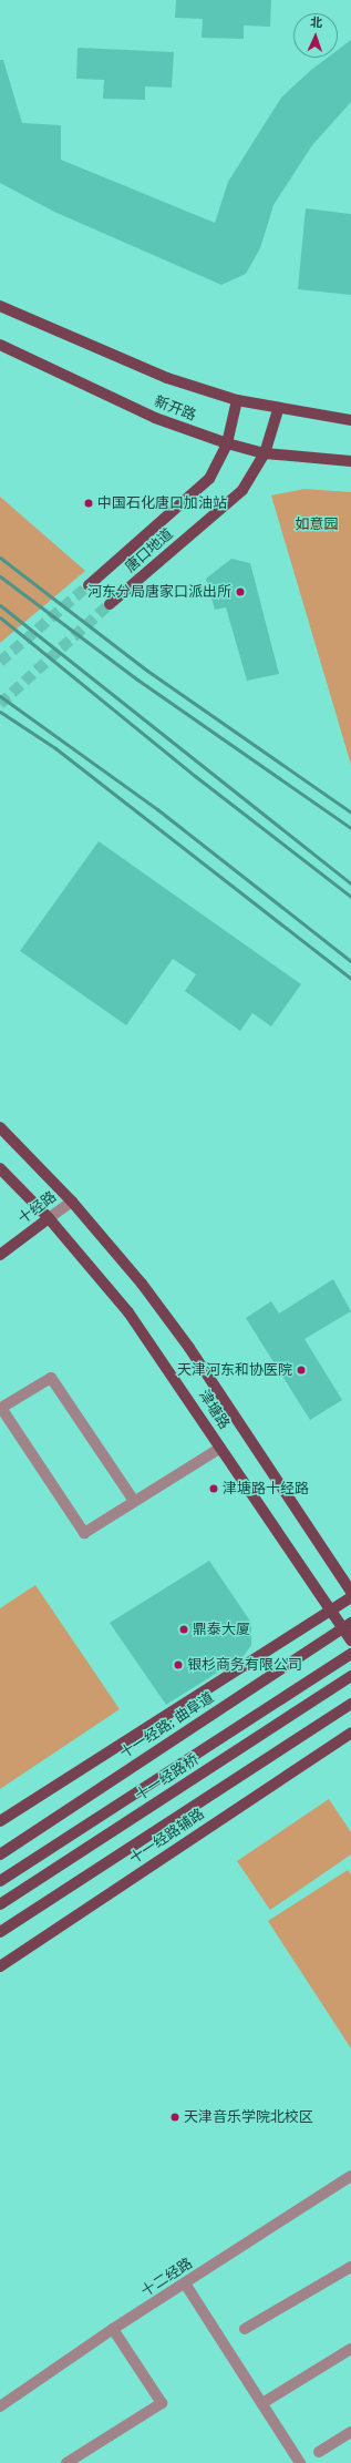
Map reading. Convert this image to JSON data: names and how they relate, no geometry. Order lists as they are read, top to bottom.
{
  "streets": {
    "main road": [
      "新开路",
      "唐口地道",
      "十经路",
      "津塘路",
      "十一经路; 曲阜道",
      "十一经路桥",
      "十一经路辅路"
    ],
    "street": ["十二经路"]
  },
  "crossings": [
    ["新开路", "唐口地道"],
    ["十经路", "津塘路"]
  ],
  "parks": ["如意园"],
  "places": [
    "中国石化唐口加油站",
    "河东分局唐家口派出所",
    "天津河东和协医院",
    "津塘路十经路",
    "鼎泰大厦",
    "银杉商务有限公司",
    "天津音乐学院北校区"
  ],
  "north": "top"
}
